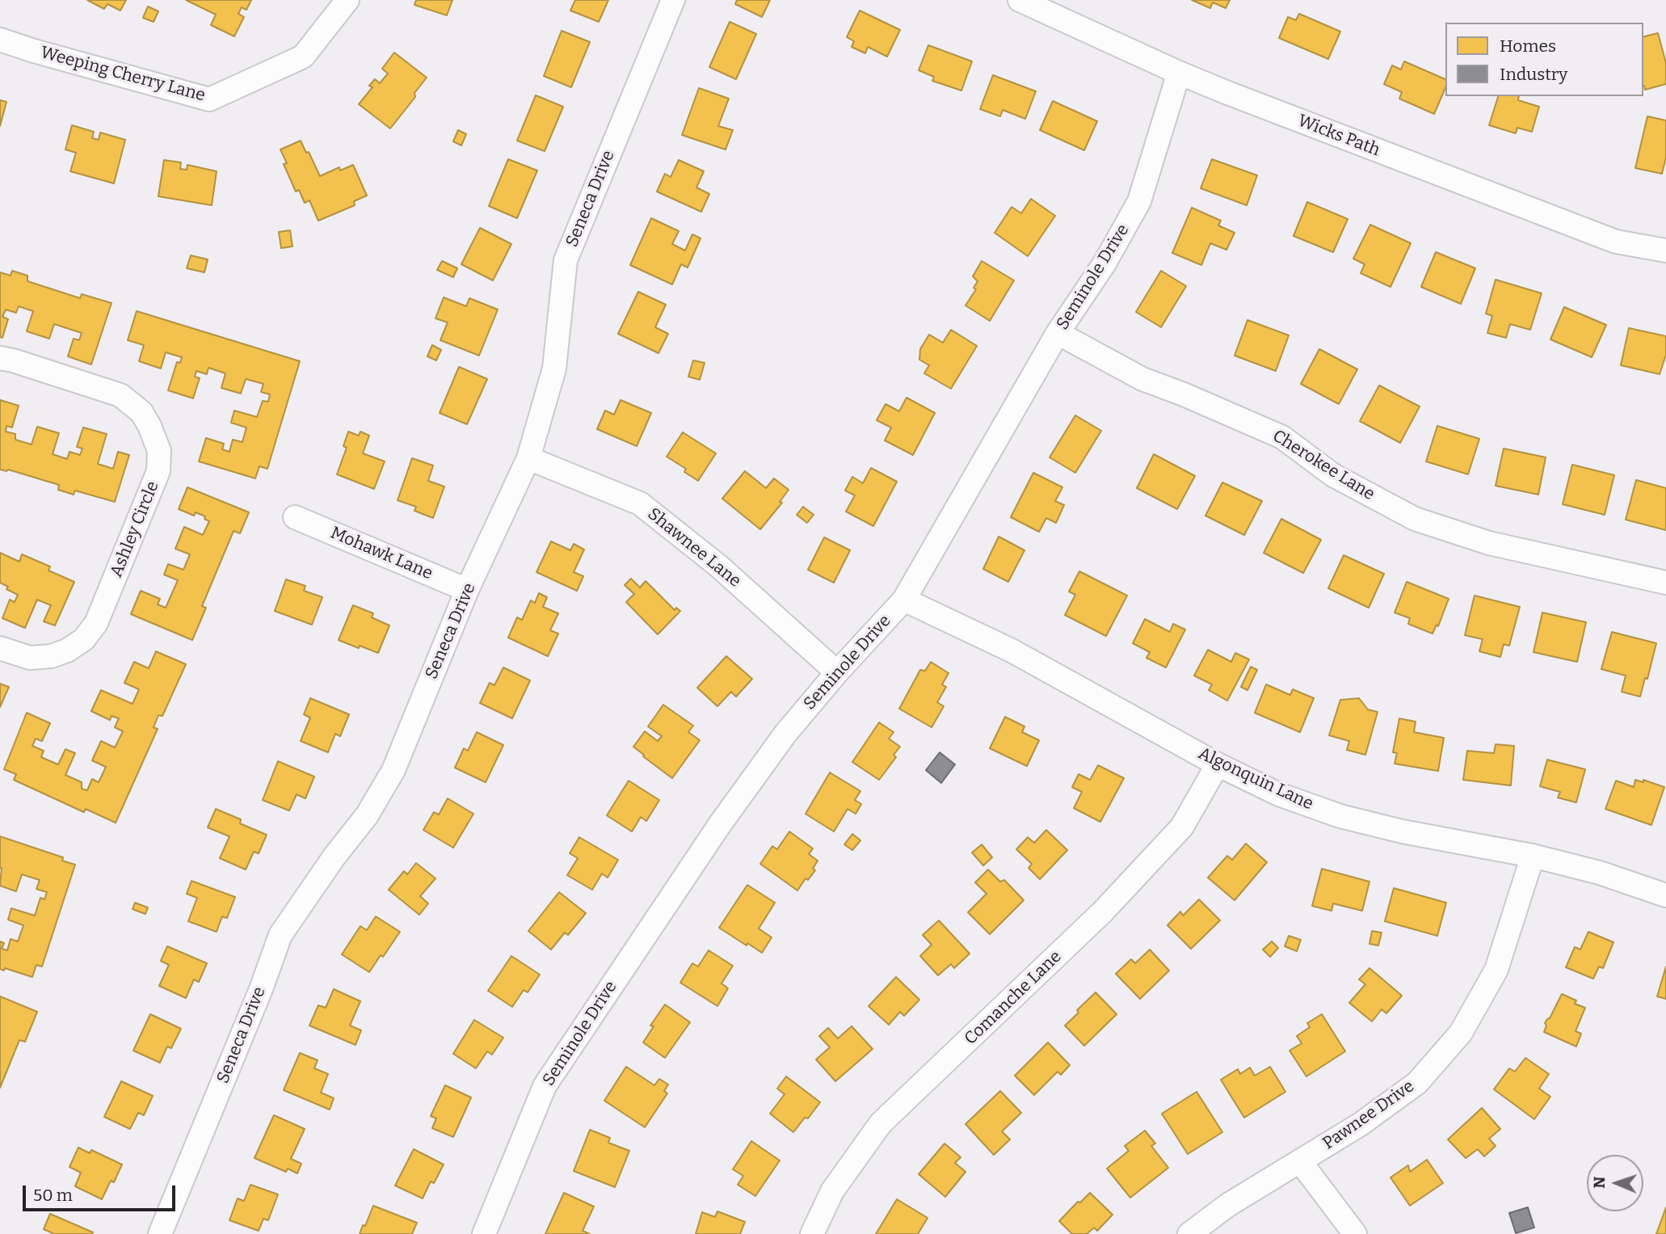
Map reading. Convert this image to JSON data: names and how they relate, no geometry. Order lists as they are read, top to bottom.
{
  "streets": {
    "street": [
      "Weeping Cherry Lane",
      "Wicks Path",
      "Seneca Drive",
      "Seminole Drive",
      "Cherokee Lane",
      "Ashley Circle",
      "Shawnee Lane",
      "Mohawk Lane",
      "Algonquin Lane",
      "Comanche Lane",
      "Pawnee Drive"
    ]
  },
  "crossings": [
    ["Wicks Path", "Seminole Drive"],
    ["Seneca Drive", "Shawnee Lane"],
    ["Seneca Drive", "Mohawk Lane"],
    ["Seminole Drive", "Cherokee Lane"],
    ["Seminole Drive", "Shawnee Lane"],
    ["Seminole Drive", "Algonquin Lane"],
    ["Algonquin Lane", "Comanche Lane"],
    ["Algonquin Lane", "Pawnee Drive"]
  ],
  "legend": ["Homes", "Industry"],
  "scale_bar": "50 m",
  "north": "left"
}
